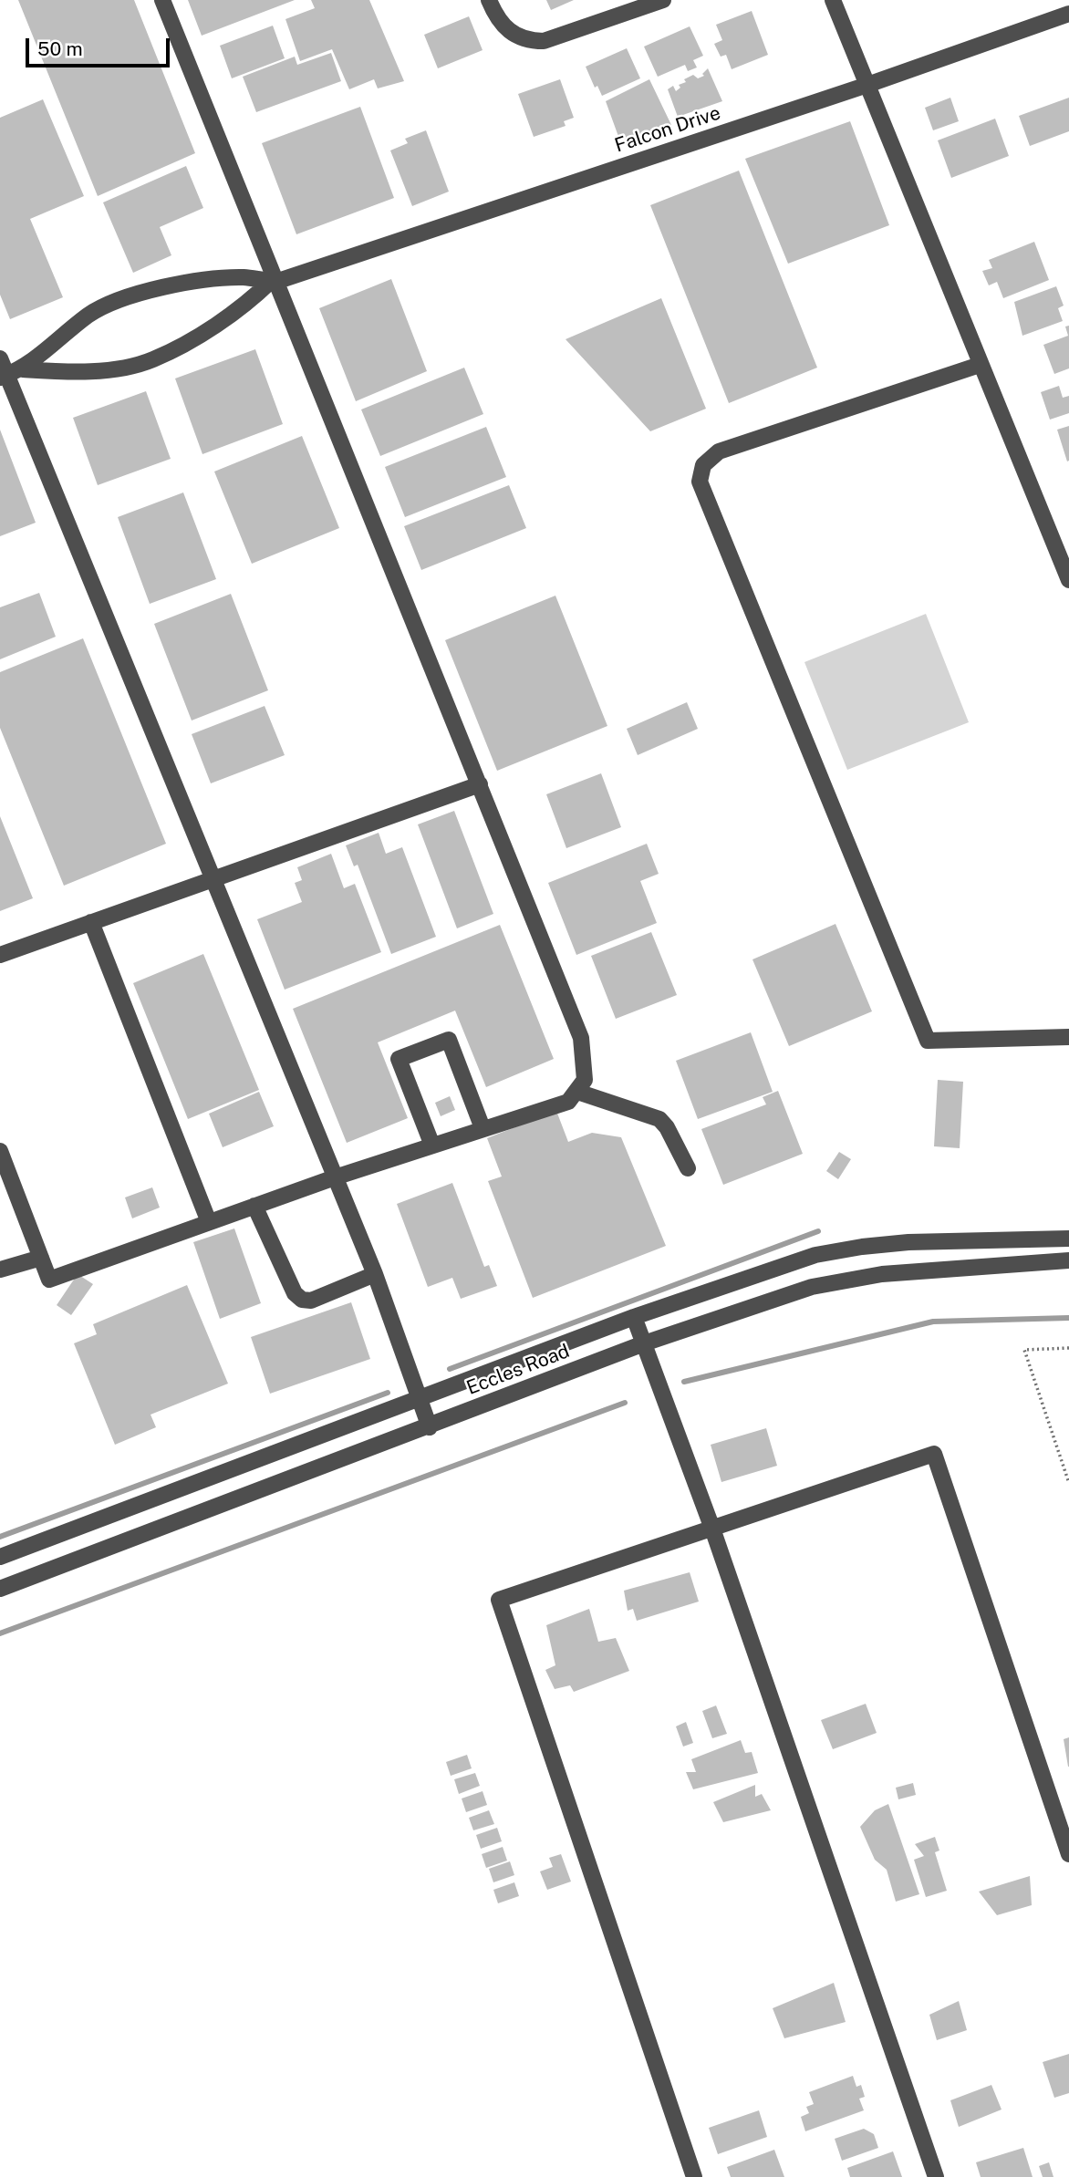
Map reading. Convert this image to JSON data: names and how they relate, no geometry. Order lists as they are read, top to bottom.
{
  "streets": {
    "street": ["Falcon Drive", "Eccles Road"]
  },
  "scale_bar": "50 m"
}
